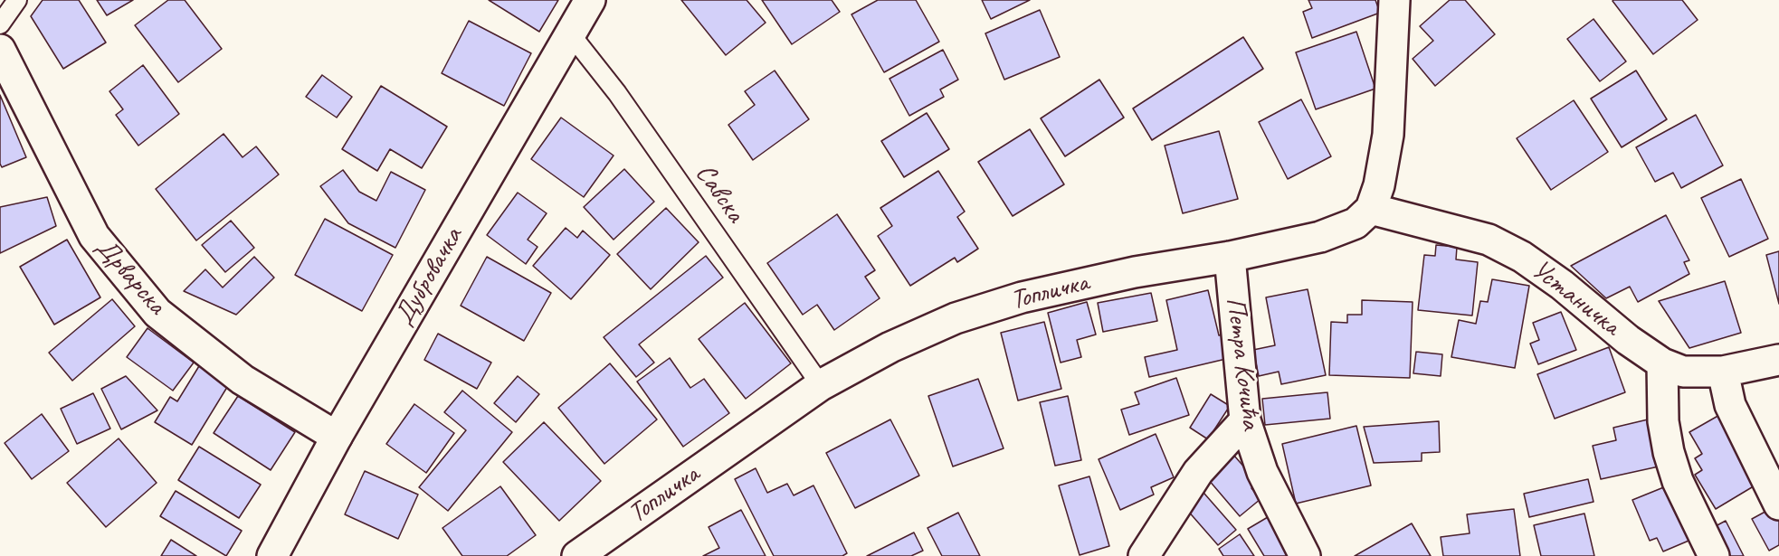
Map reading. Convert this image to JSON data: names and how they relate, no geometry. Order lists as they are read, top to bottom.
{
  "streets": {
    "street": [
      "Дрварска",
      "Дубровачка",
      "Топличка",
      "Устаничка",
      "Петра Кочића"
    ],
    "lane": ["Савска"]
  },
  "crossings": [
    ["Савска", "Дубровачка"],
    ["Савска", "Топличка"],
    ["Дрварска", "Дубровачка"],
    ["Топличка", "Устаничка"],
    ["Топличка", "Петра Кочића"]
  ]
}
